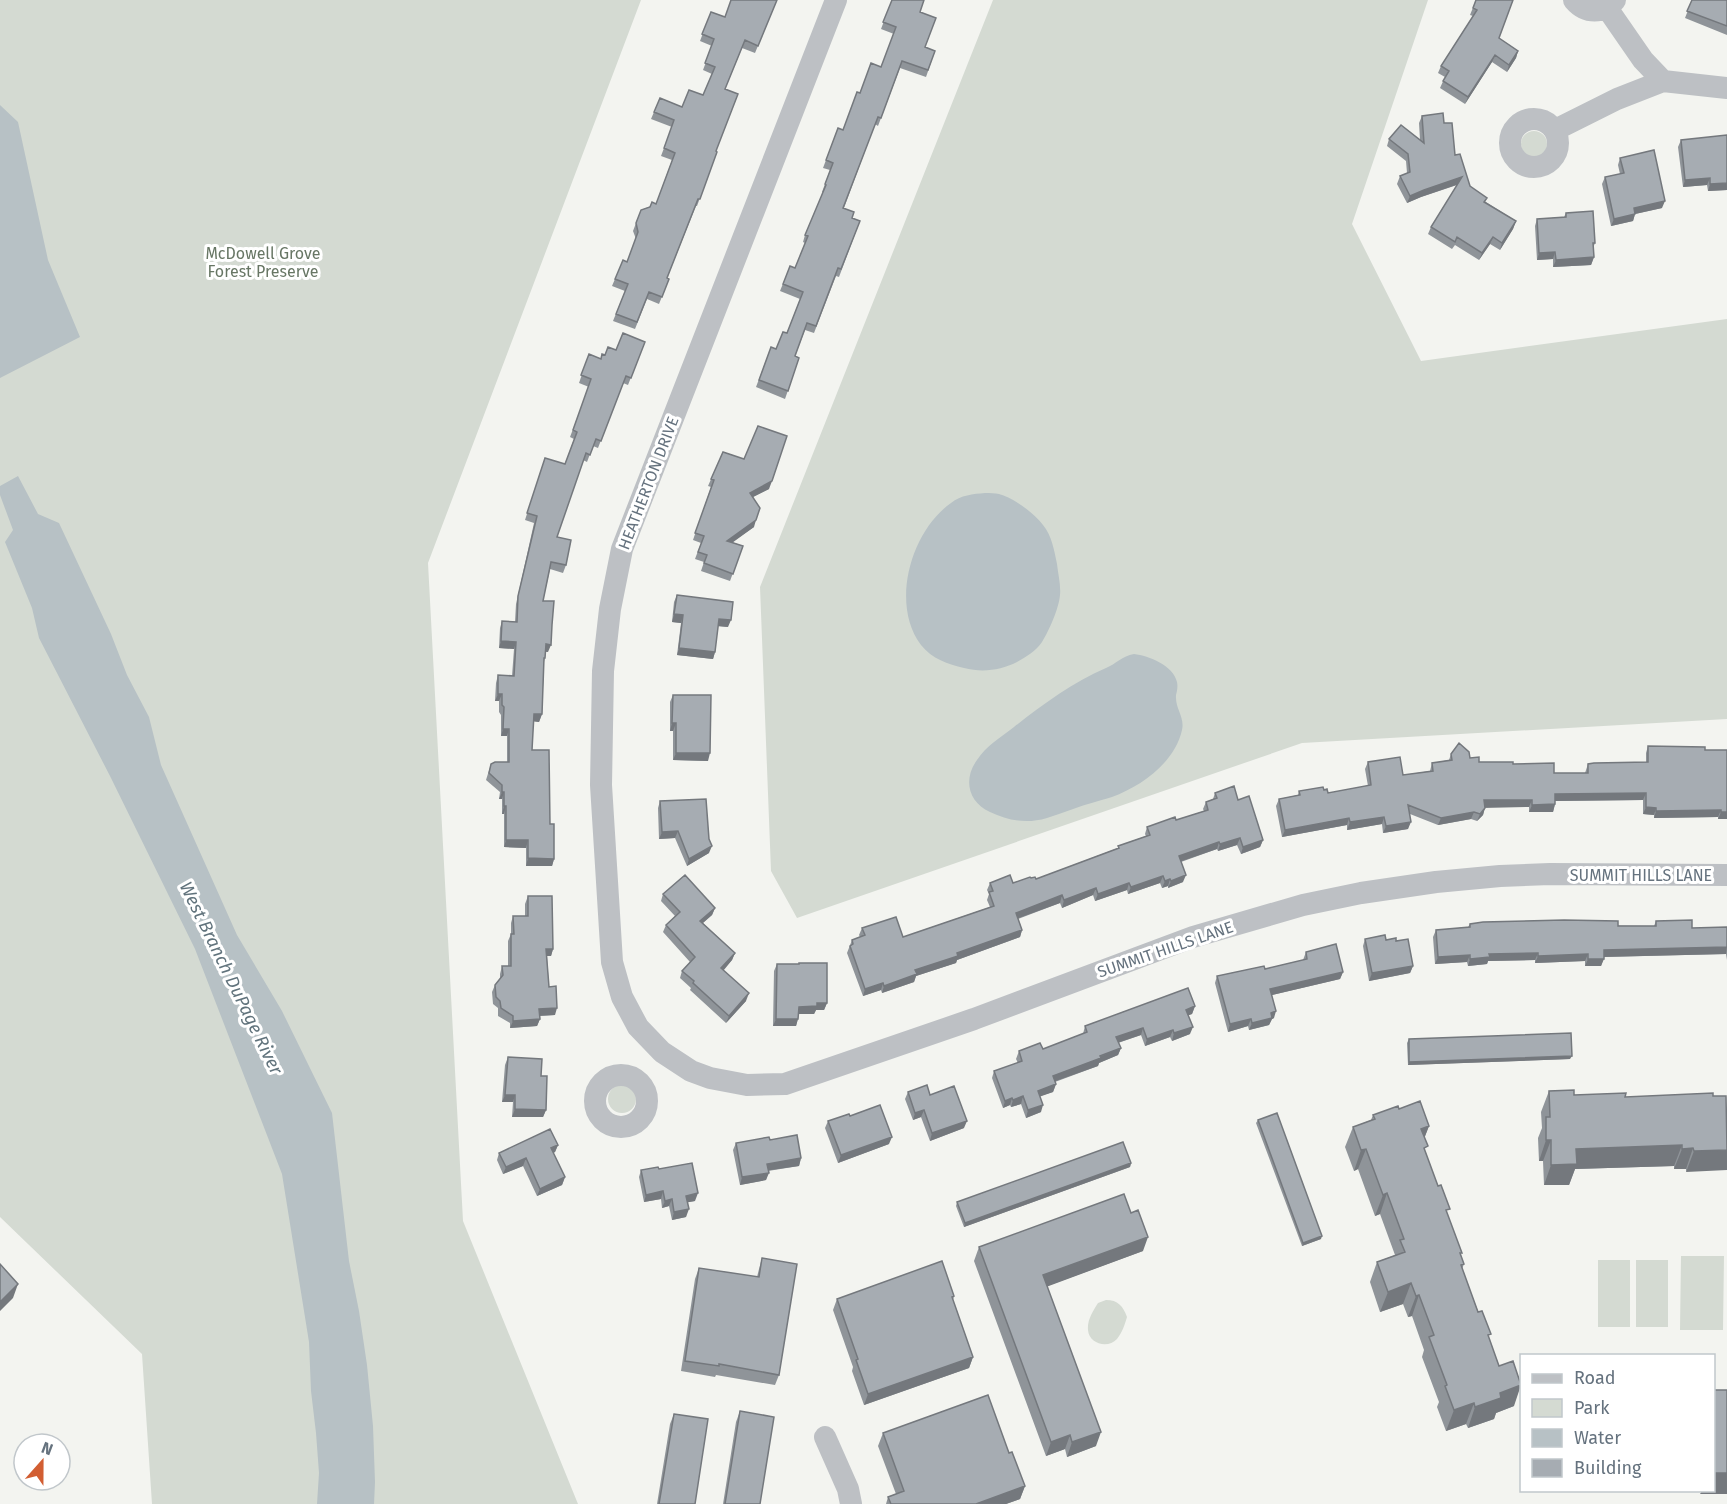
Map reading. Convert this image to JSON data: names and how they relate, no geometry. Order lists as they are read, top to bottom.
{
  "streets": {
    "street": ["HEATHERTON DRIVE", "SUMMIT HILLS LANE"]
  },
  "crossings": [
    ["HEATHERTON DRIVE", "SUMMIT HILLS LANE"]
  ],
  "water": ["West Branch DuPage River"],
  "parks": ["McDowell Grove Forest Preserve"],
  "legend": [
    "Road",
    "Park",
    "Water",
    "Building"
  ],
  "north": "top"
}
